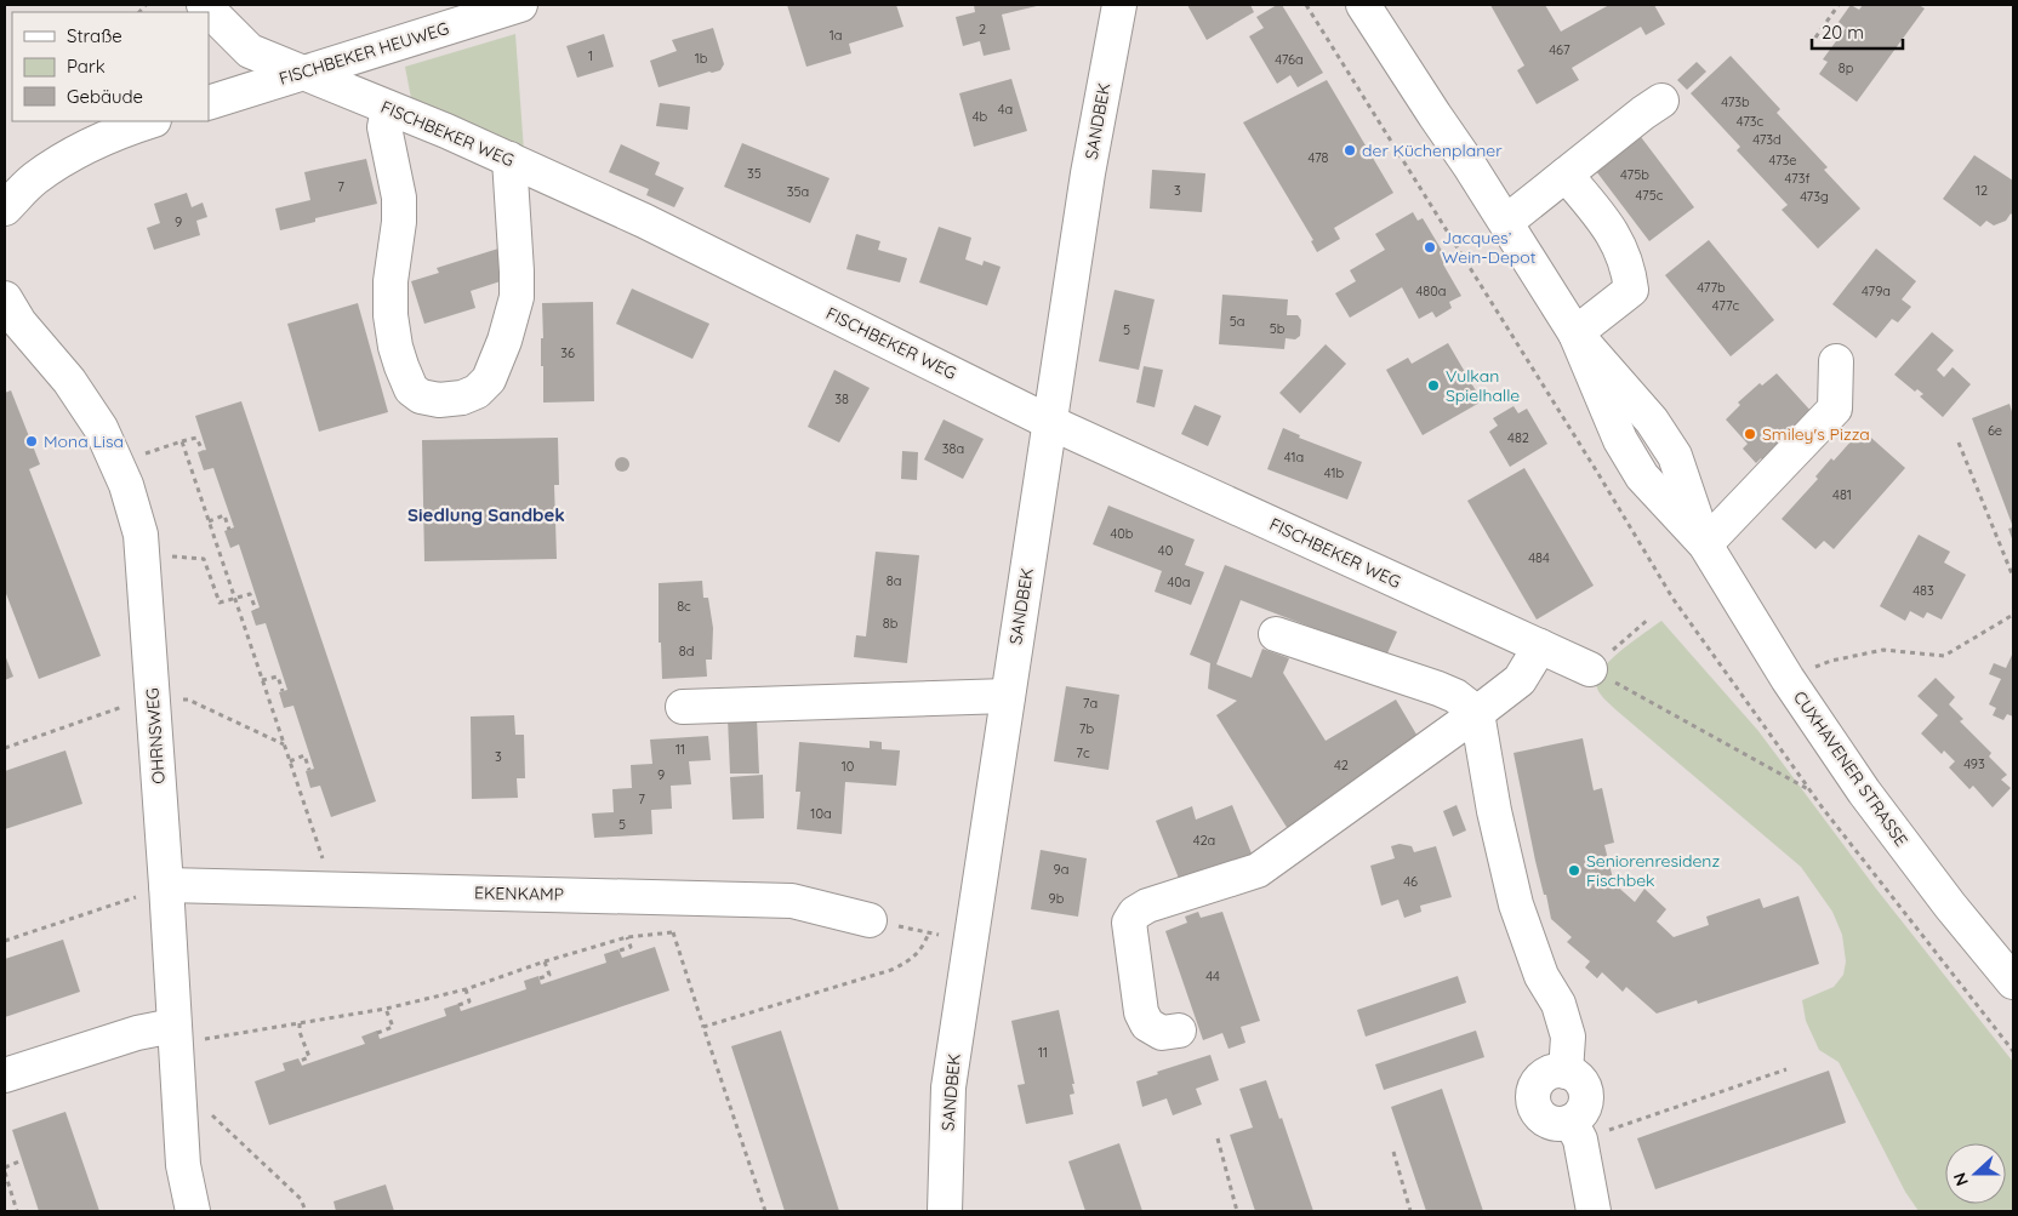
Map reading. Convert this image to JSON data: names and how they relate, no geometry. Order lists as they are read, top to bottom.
{
  "streets": {
    "street": [
      "FISCHBEKER HEUWEG",
      "SANDBEK",
      "FISCHBEKER WEG",
      "OHRNSWEG",
      "CUXHAVENER STRASSE",
      "EKENKAMP"
    ]
  },
  "crossings": [
    ["FISCHBEKER HEUWEG", "FISCHBEKER WEG"],
    ["SANDBEK", "FISCHBEKER WEG"],
    ["OHRNSWEG", "EKENKAMP"]
  ],
  "districts": ["Siedlung Sandbek"],
  "places": [
    "der Küchenplaner",
    "Jacques’ Wein-Depot",
    "Vulkan Spielhalle",
    "Smiley's Pizza",
    "Mona Lisa",
    "Seniorenresidenz Fischbek"
  ],
  "house_numbers": [
    "2",
    "1a",
    "467",
    "1",
    "1b",
    "476a",
    "8p",
    "473b",
    "4a",
    "4b",
    "473c",
    "473d",
    "478",
    "473e",
    "35",
    "475b",
    "473f",
    "7",
    "3",
    "12",
    "35a",
    "475c",
    "473g",
    "9",
    "477b",
    "480a",
    "479a",
    "477c",
    "5a",
    "5b",
    "5",
    "36",
    "38",
    "6e",
    "482",
    "38a",
    "41a",
    "41b",
    "481",
    "40b",
    "40",
    "484",
    "8a",
    "40a",
    "483",
    "8c",
    "8b",
    "8d",
    "7a",
    "7b",
    "11",
    "7c",
    "3",
    "493",
    "42",
    "10",
    "9",
    "7",
    "10a",
    "5",
    "42a",
    "9a",
    "46",
    "9b",
    "44",
    "11"
  ],
  "legend": ["Straße", "Park", "Gebäude"],
  "scale_bar": "20 m",
  "north": "left"
}
